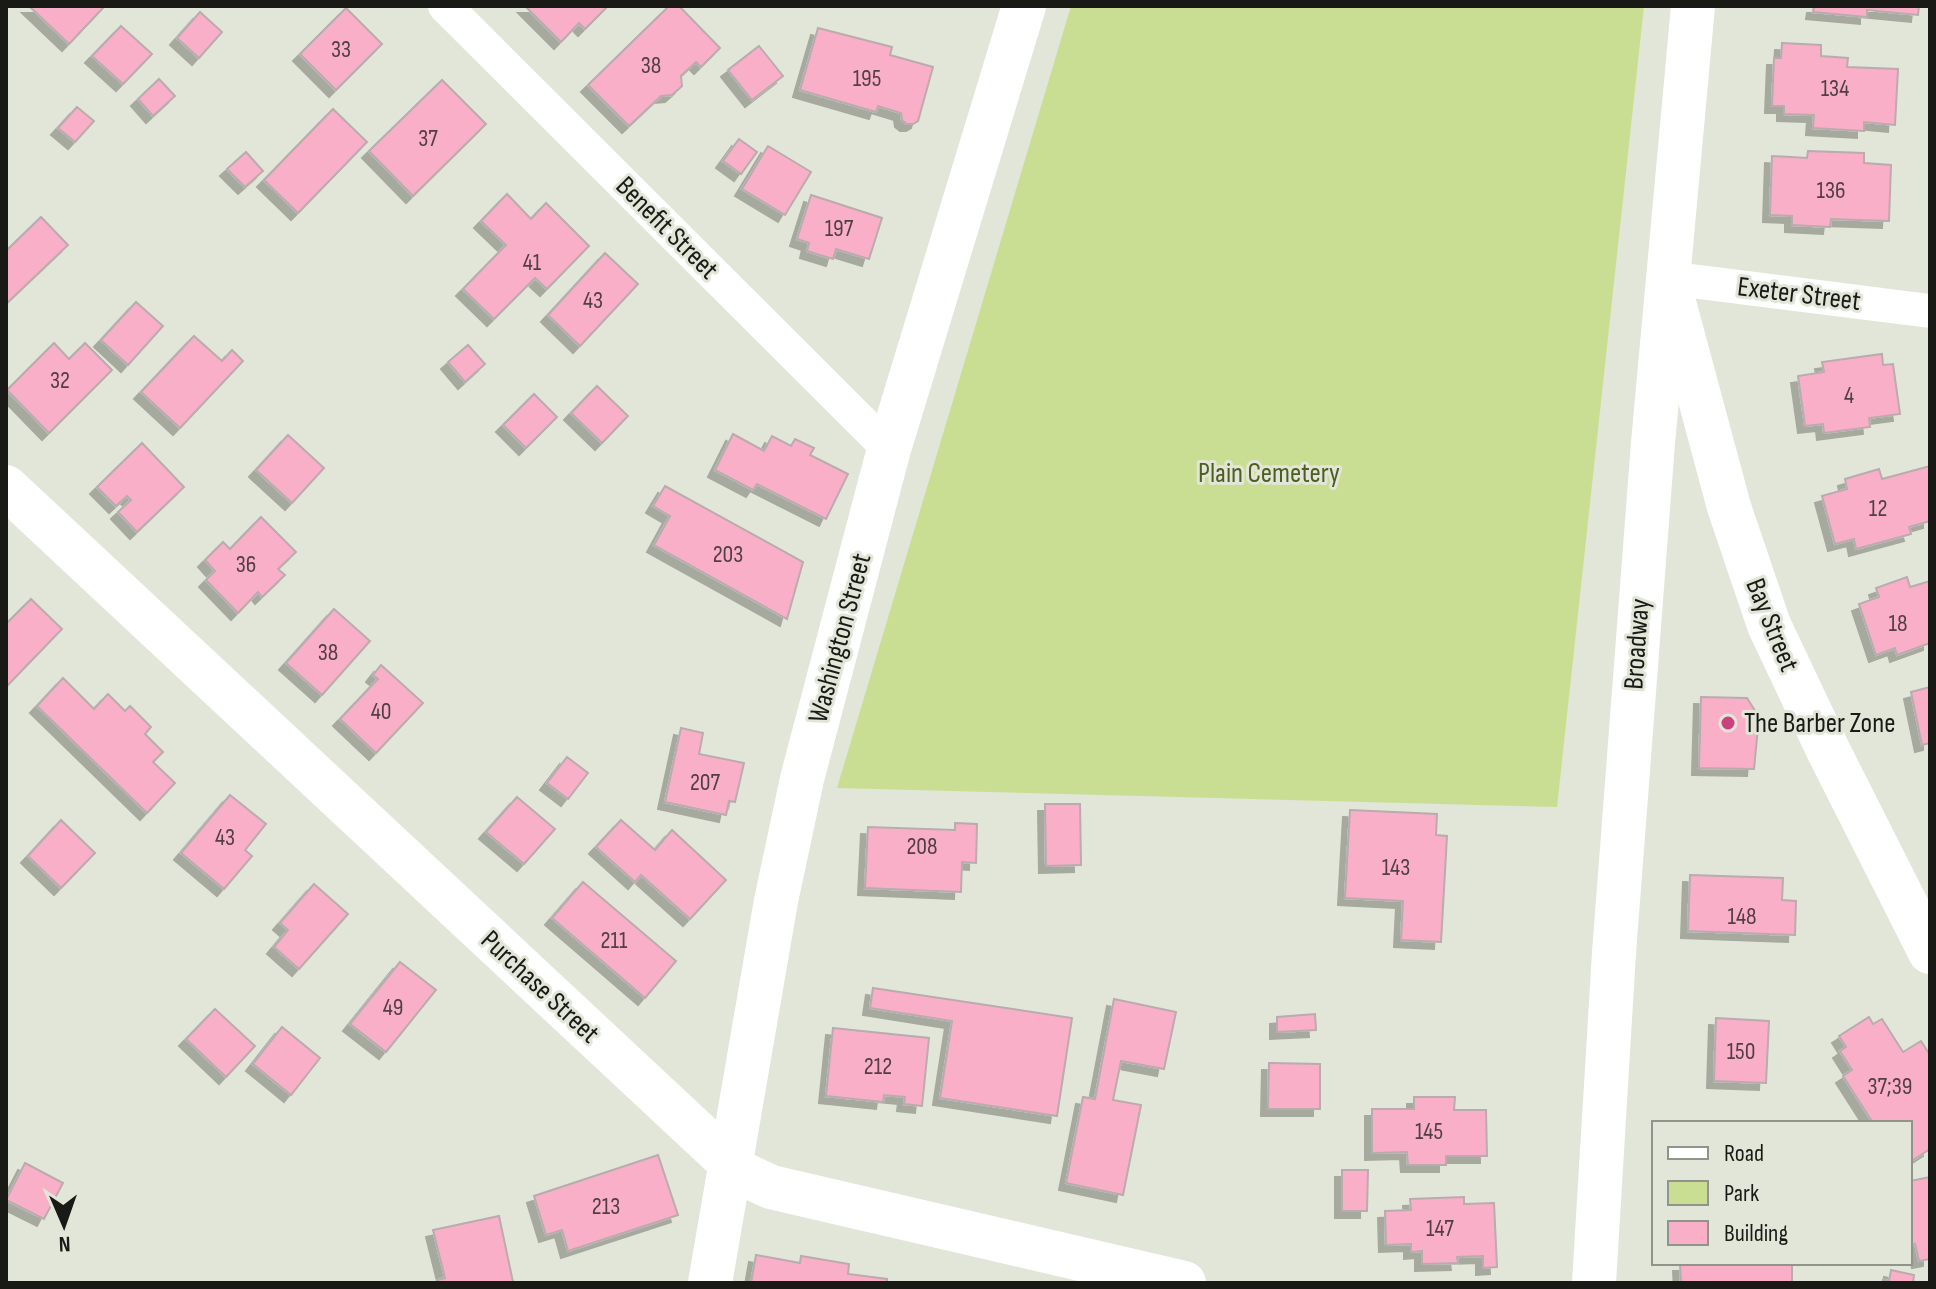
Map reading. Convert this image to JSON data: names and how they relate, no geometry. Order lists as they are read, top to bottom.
{
  "streets": {
    "street": [
      "Benefit Street",
      "Exeter Street",
      "Bay Street",
      "Washington Street",
      "Broadway",
      "Purchase Street"
    ]
  },
  "crossings": [
    ["Benefit Street", "Washington Street"],
    ["Exeter Street", "Bay Street"],
    ["Exeter Street", "Broadway"],
    ["Bay Street", "Broadway"],
    ["Washington Street", "Purchase Street"]
  ],
  "parks": ["Plain Cemetery"],
  "places": ["The Barber Zone"],
  "house_numbers": [
    "33",
    "38",
    "195",
    "134",
    "37",
    "136",
    "197",
    "41",
    "43",
    "32",
    "4",
    "12",
    "203",
    "36",
    "18",
    "38",
    "40",
    "207",
    "43",
    "208",
    "143",
    "148",
    "211",
    "49",
    "150",
    "212",
    "37;39",
    "145",
    "213",
    "147"
  ],
  "legend": ["Road", "Park", "Building"],
  "north": "bottom"
}
